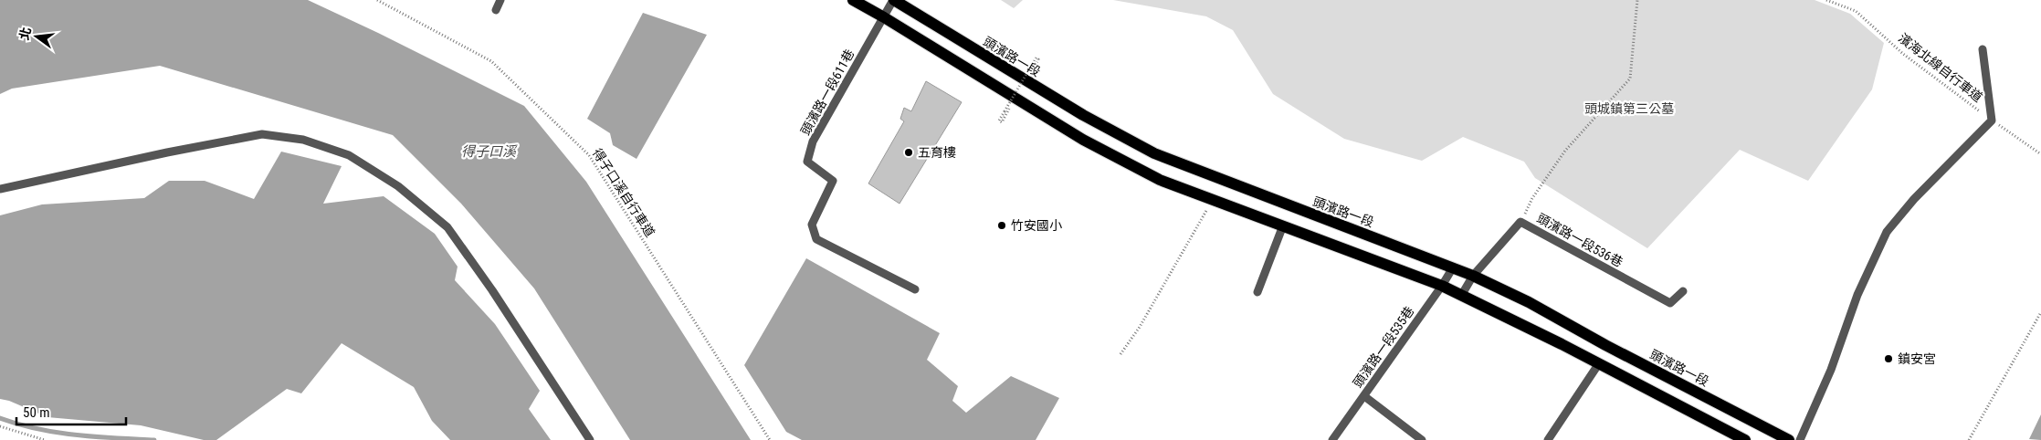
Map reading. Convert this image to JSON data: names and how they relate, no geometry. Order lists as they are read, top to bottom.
{
  "streets": {
    "main road": ["頭濱路一段"],
    "lane": ["頭濱路一段611巷", "頭濱路一段536巷", "頭濱路一段535巷"],
    "path": ["濱海北線自行車道", "得子口溪自行車道"]
  },
  "crossings": [
    ["頭濱路一段", "頭濱路一段611巷"],
    ["頭濱路一段", "頭濱路一段536巷"],
    ["頭濱路一段", "頭濱路一段535巷"]
  ],
  "water": ["得子口溪"],
  "parks": ["頭城鎮第三公墓"],
  "places": ["五育樓", "竹安國小", "鎮安宮"],
  "scale_bar": "50 m",
  "north": "left"
}
